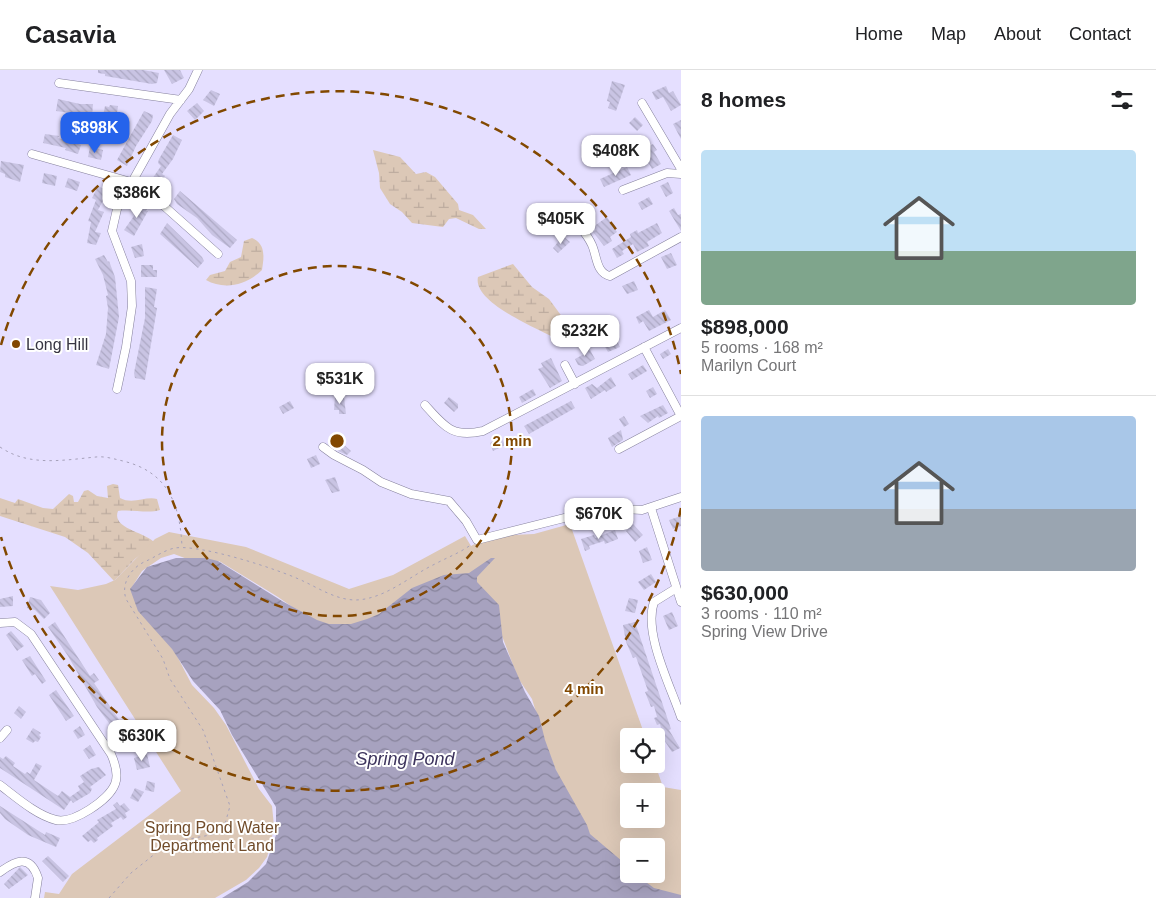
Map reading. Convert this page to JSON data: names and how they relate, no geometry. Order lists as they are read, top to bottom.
{
  "water": ["Spring Pond"],
  "parks": ["Spring Pond Water Department Land"],
  "places": ["Long Hill"],
  "page": {
    "header": "Casavia",
    "nav": [
      "Home",
      "Map",
      "About",
      "Contact"
    ],
    "heading": "8 homes",
    "price": [
      "$898K",
      "$408K",
      "$386K",
      "$405K",
      "$232K",
      "$531K",
      "$670K",
      "$630K"
    ],
    "list": [
      {
        "name": "$898,000",
        "note": "5 rooms · 168 m² · Marilyn Court"
      },
      {
        "name": "$630,000",
        "note": "3 rooms · 110 m² · Spring View Drive"
      }
    ],
    "map_buttons": ["+", "−"]
  },
  "rings": ["2 min", "4 min"]
}
